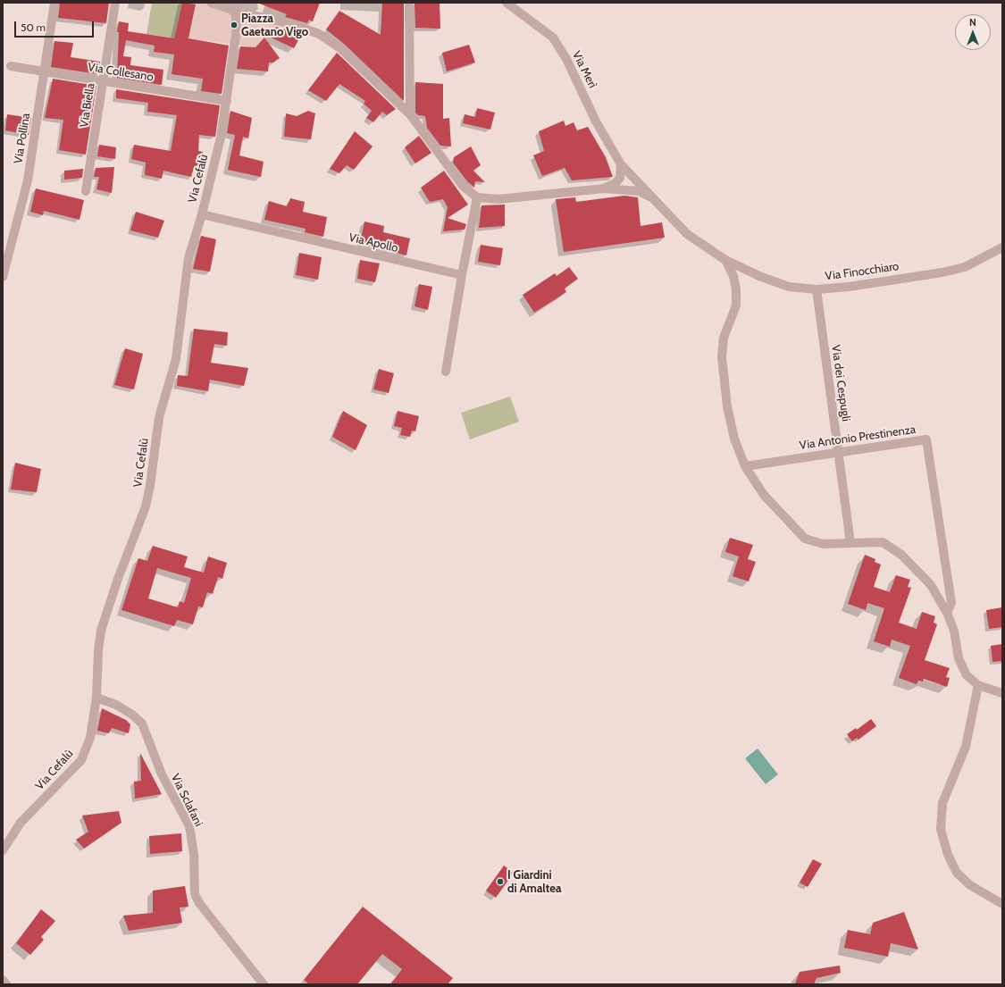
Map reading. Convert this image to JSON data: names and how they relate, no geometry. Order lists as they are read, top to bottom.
{
  "streets": {
    "street": [
      "Via Merì",
      "Via Collesano",
      "Via Biella",
      "Via Pollina",
      "Via Cefalù",
      "Via Apollo",
      "Via Finocchiaro",
      "Via dei Cespugli",
      "Via Antonio Prestinenza",
      "Via Sclafani"
    ]
  },
  "crossings": [
    ["Via Merì", "Via Finocchiaro"],
    ["Via Collesano", "Via Biella"],
    ["Via Collesano", "Via Pollina"],
    ["Via Collesano", "Via Cefalù"],
    ["Via Cefalù", "Via Apollo"],
    ["Via Cefalù", "Via Sclafani"],
    ["Via Finocchiaro", "Via dei Cespugli"],
    ["Via dei Cespugli", "Via Antonio Prestinenza"]
  ],
  "places": ["Piazza Gaetano Vigo", "I Giardini di Amaltea"],
  "scale_bar": "50 m",
  "north": "top"
}
